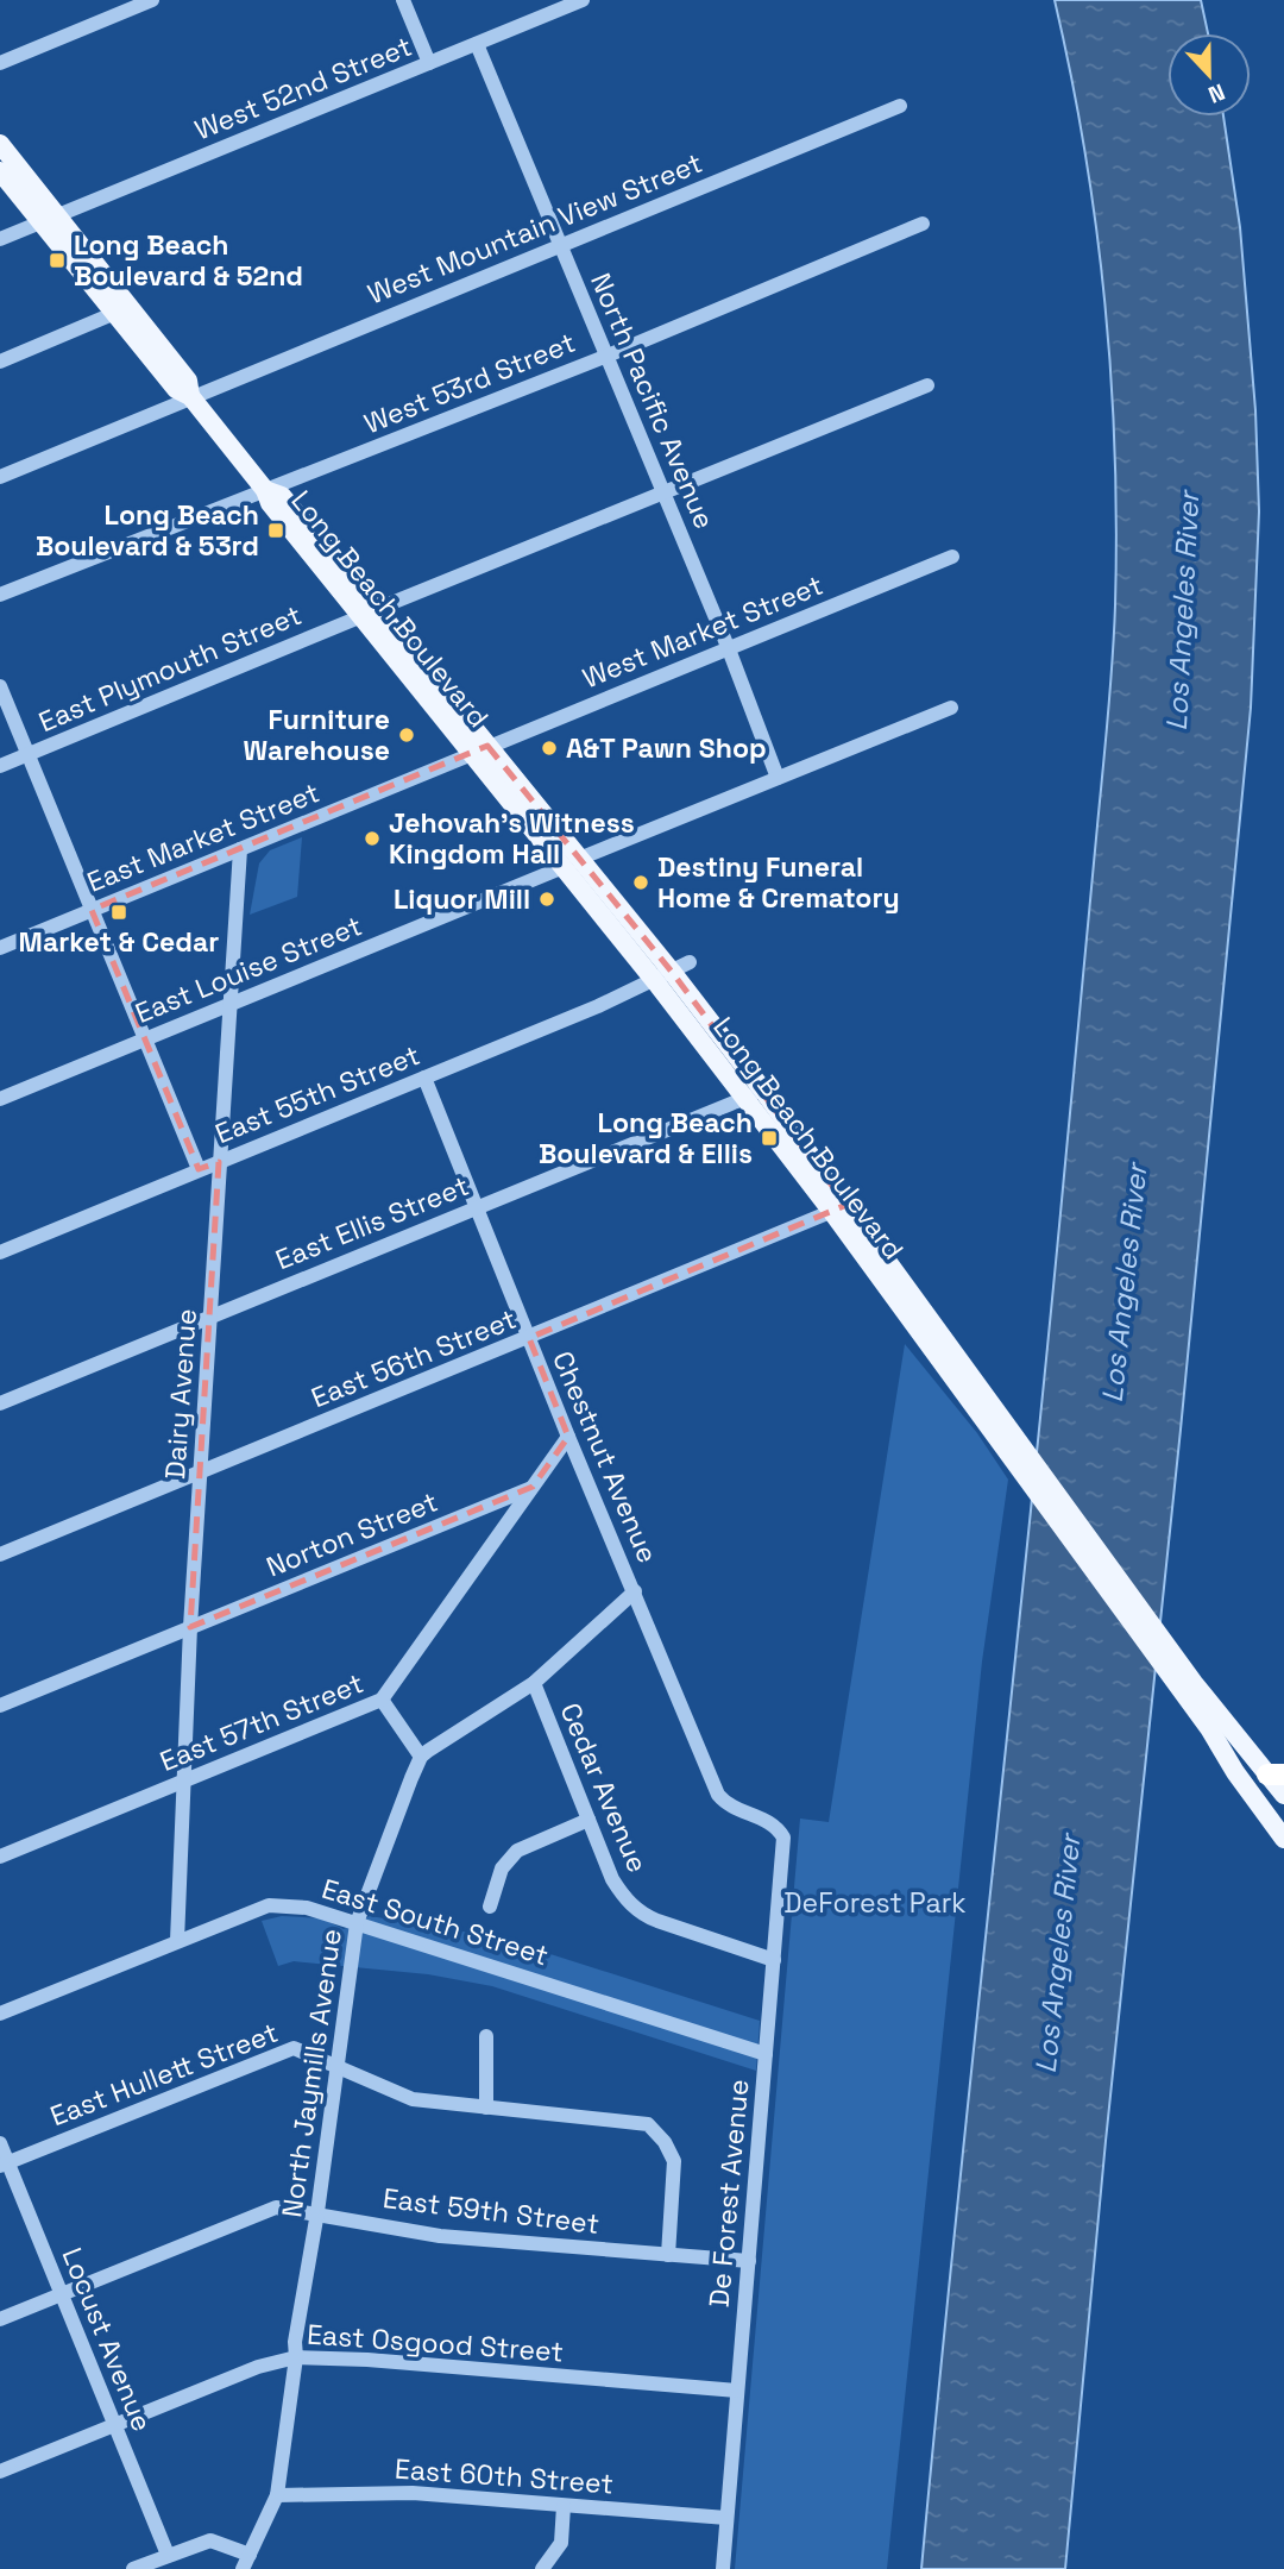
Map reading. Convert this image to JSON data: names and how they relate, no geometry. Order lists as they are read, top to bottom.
{
  "streets": {
    "main road": ["Long Beach Boulevard"],
    "street": [
      "West 52nd Street",
      "West Mountain View Street",
      "West 53rd Street",
      "North Pacific Avenue",
      "West Market Street",
      "East Plymouth Street",
      "East Market Street",
      "East Louise Street",
      "East 55th Street",
      "East Ellis Street",
      "East 56th Street",
      "Dairy Avenue",
      "Chestnut Avenue",
      "Norton Street",
      "East 57th Street",
      "Cedar Avenue",
      "East South Street",
      "North Jaymills Avenue",
      "East Hullett Street",
      "De Forest Avenue",
      "East 59th Street",
      "Locust Avenue",
      "East Osgood Street",
      "East 60th Street"
    ]
  },
  "crossings": [
    ["West 52nd Street", "North Pacific Avenue"],
    ["West 52nd Street", "Long Beach Boulevard"],
    ["West Mountain View Street", "North Pacific Avenue"],
    ["West Mountain View Street", "Long Beach Boulevard"],
    ["West 53rd Street", "North Pacific Avenue"],
    ["West 53rd Street", "Long Beach Boulevard"],
    ["North Pacific Avenue", "West Market Street"],
    ["North Pacific Avenue", "East Louise Street"],
    ["Long Beach Boulevard", "West Market Street"],
    ["Long Beach Boulevard", "East Plymouth Street"],
    ["Long Beach Boulevard", "East Market Street"],
    ["Long Beach Boulevard", "East Louise Street"],
    ["Long Beach Boulevard", "East 55th Street"],
    ["Long Beach Boulevard", "East Ellis Street"],
    ["Long Beach Boulevard", "East 56th Street"],
    ["West Market Street", "East Market Street"],
    ["East Market Street", "Dairy Avenue"],
    ["East Louise Street", "Dairy Avenue"],
    ["East 55th Street", "Dairy Avenue"],
    ["East 55th Street", "Chestnut Avenue"],
    ["East Ellis Street", "Dairy Avenue"],
    ["East Ellis Street", "Chestnut Avenue"],
    ["East 56th Street", "Dairy Avenue"],
    ["East 56th Street", "Chestnut Avenue"],
    ["Dairy Avenue", "Norton Street"],
    ["Dairy Avenue", "East 57th Street"],
    ["Dairy Avenue", "East South Street"],
    ["Chestnut Avenue", "East 57th Street"],
    ["Chestnut Avenue", "De Forest Avenue"],
    ["Norton Street", "East 57th Street"],
    ["Cedar Avenue", "De Forest Avenue"],
    ["East South Street", "North Jaymills Avenue"],
    ["East South Street", "De Forest Avenue"],
    ["North Jaymills Avenue", "East Hullett Street"],
    ["North Jaymills Avenue", "East 59th Street"],
    ["North Jaymills Avenue", "East Osgood Street"],
    ["North Jaymills Avenue", "East 60th Street"],
    ["East Hullett Street", "East 59th Street"],
    ["East Hullett Street", "Locust Avenue"],
    ["De Forest Avenue", "East 59th Street"],
    ["De Forest Avenue", "East Osgood Street"],
    ["De Forest Avenue", "East 60th Street"],
    ["East 59th Street", "Locust Avenue"],
    ["Locust Avenue", "East Osgood Street"]
  ],
  "water": ["Los Angeles River"],
  "parks": ["DeForest Park"],
  "places": {
    "transit": [
      "Long Beach Boulevard & 52nd",
      "Long Beach Boulevard & 53rd",
      "Market & Cedar",
      "Long Beach Boulevard & Ellis"
    ],
    "other": [
      "Furniture Warehouse",
      "A&T Pawn Shop",
      "Jehovah's Witness Kingdom Hall",
      "Destiny Funeral Home & Crematory",
      "Liquor Mill"
    ]
  },
  "north": "bottom"
}
